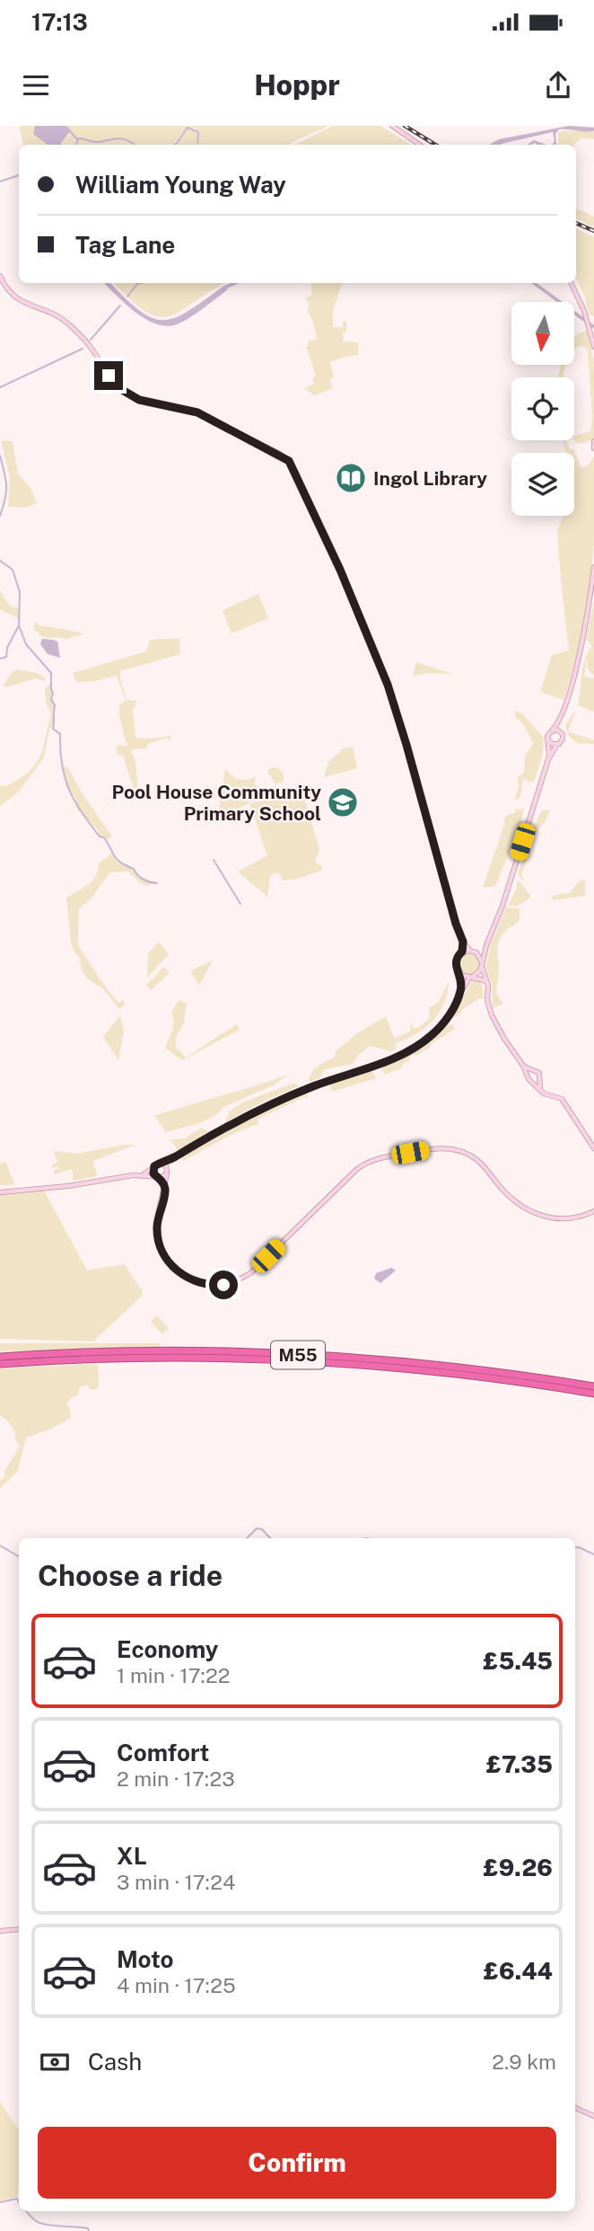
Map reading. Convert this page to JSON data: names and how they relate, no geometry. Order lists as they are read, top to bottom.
{
  "streets": {
    "highway": ["M55"]
  },
  "places": {
    "library": ["Ingol Library"],
    "school or university": ["Pool House Community Primary School"]
  },
  "north": "bottom",
  "page": {
    "status": "17:13",
    "header": "Hoppr",
    "banner": ["William Young Way", "Tag Lane"],
    "heading": "Choose a ride",
    "list": [
      {
        "name": "Economy",
        "note": "1 min · 17:22",
        "value": "£5.45"
      },
      {
        "name": "Comfort",
        "note": "2 min · 17:23",
        "value": "£7.35"
      },
      {
        "name": "XL",
        "note": "3 min · 17:24",
        "value": "£9.26"
      },
      {
        "name": "Moto",
        "note": "4 min · 17:25",
        "value": "£6.44"
      }
    ],
    "pay": ["Cash", "2.9 km"],
    "buttons": "Confirm"
  }
}
